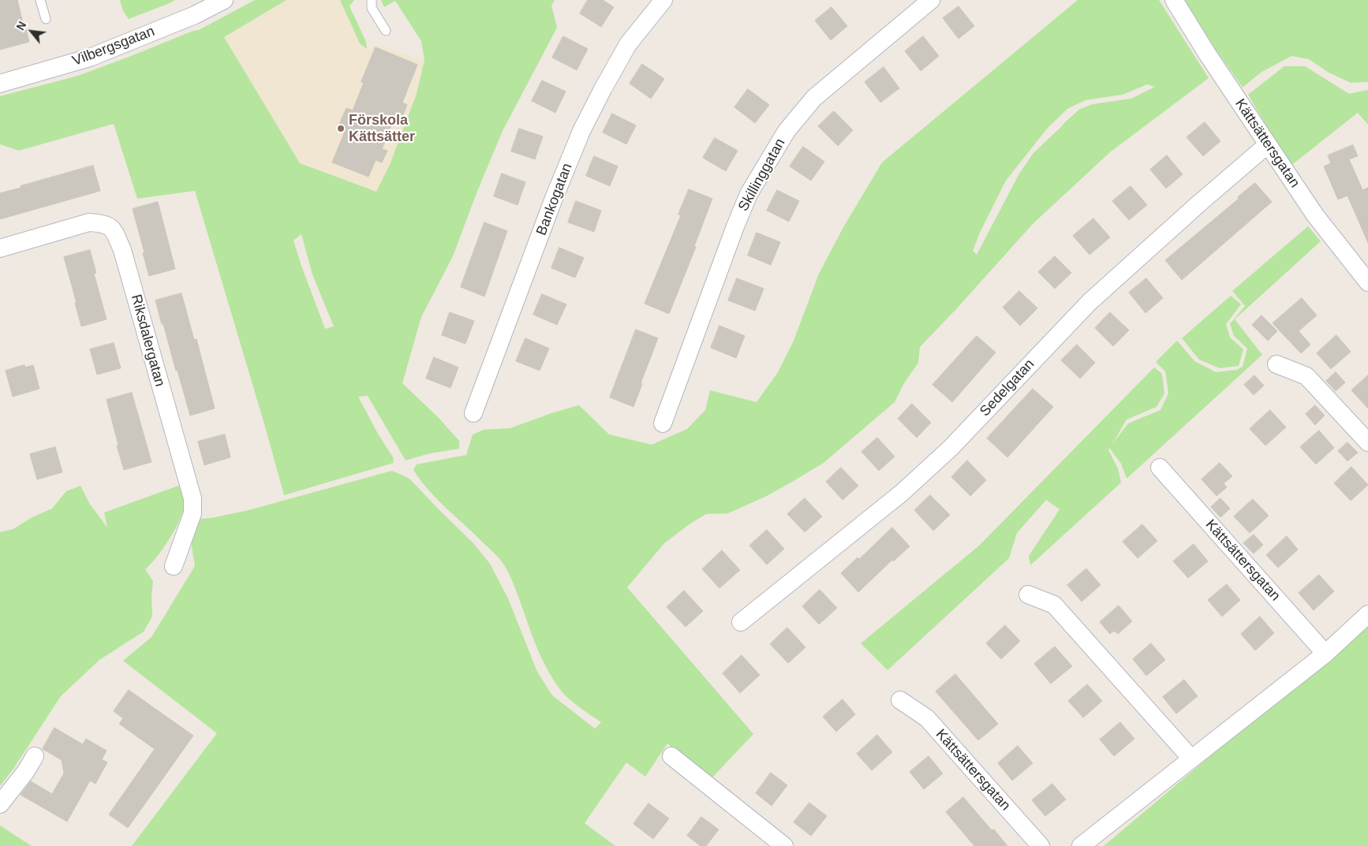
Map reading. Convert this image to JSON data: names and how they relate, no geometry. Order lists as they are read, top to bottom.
{
  "streets": {
    "street": [
      "Vilbergsgatan",
      "Kättsättersgatan",
      "Skillinggatan",
      "Bankogatan",
      "Riksdalergatan",
      "Sedelgatan"
    ]
  },
  "crossings": [
    ["Kättsättersgatan", "Sedelgatan"]
  ],
  "places": ["Förskola Kättsätter"],
  "north": "top left"
}
